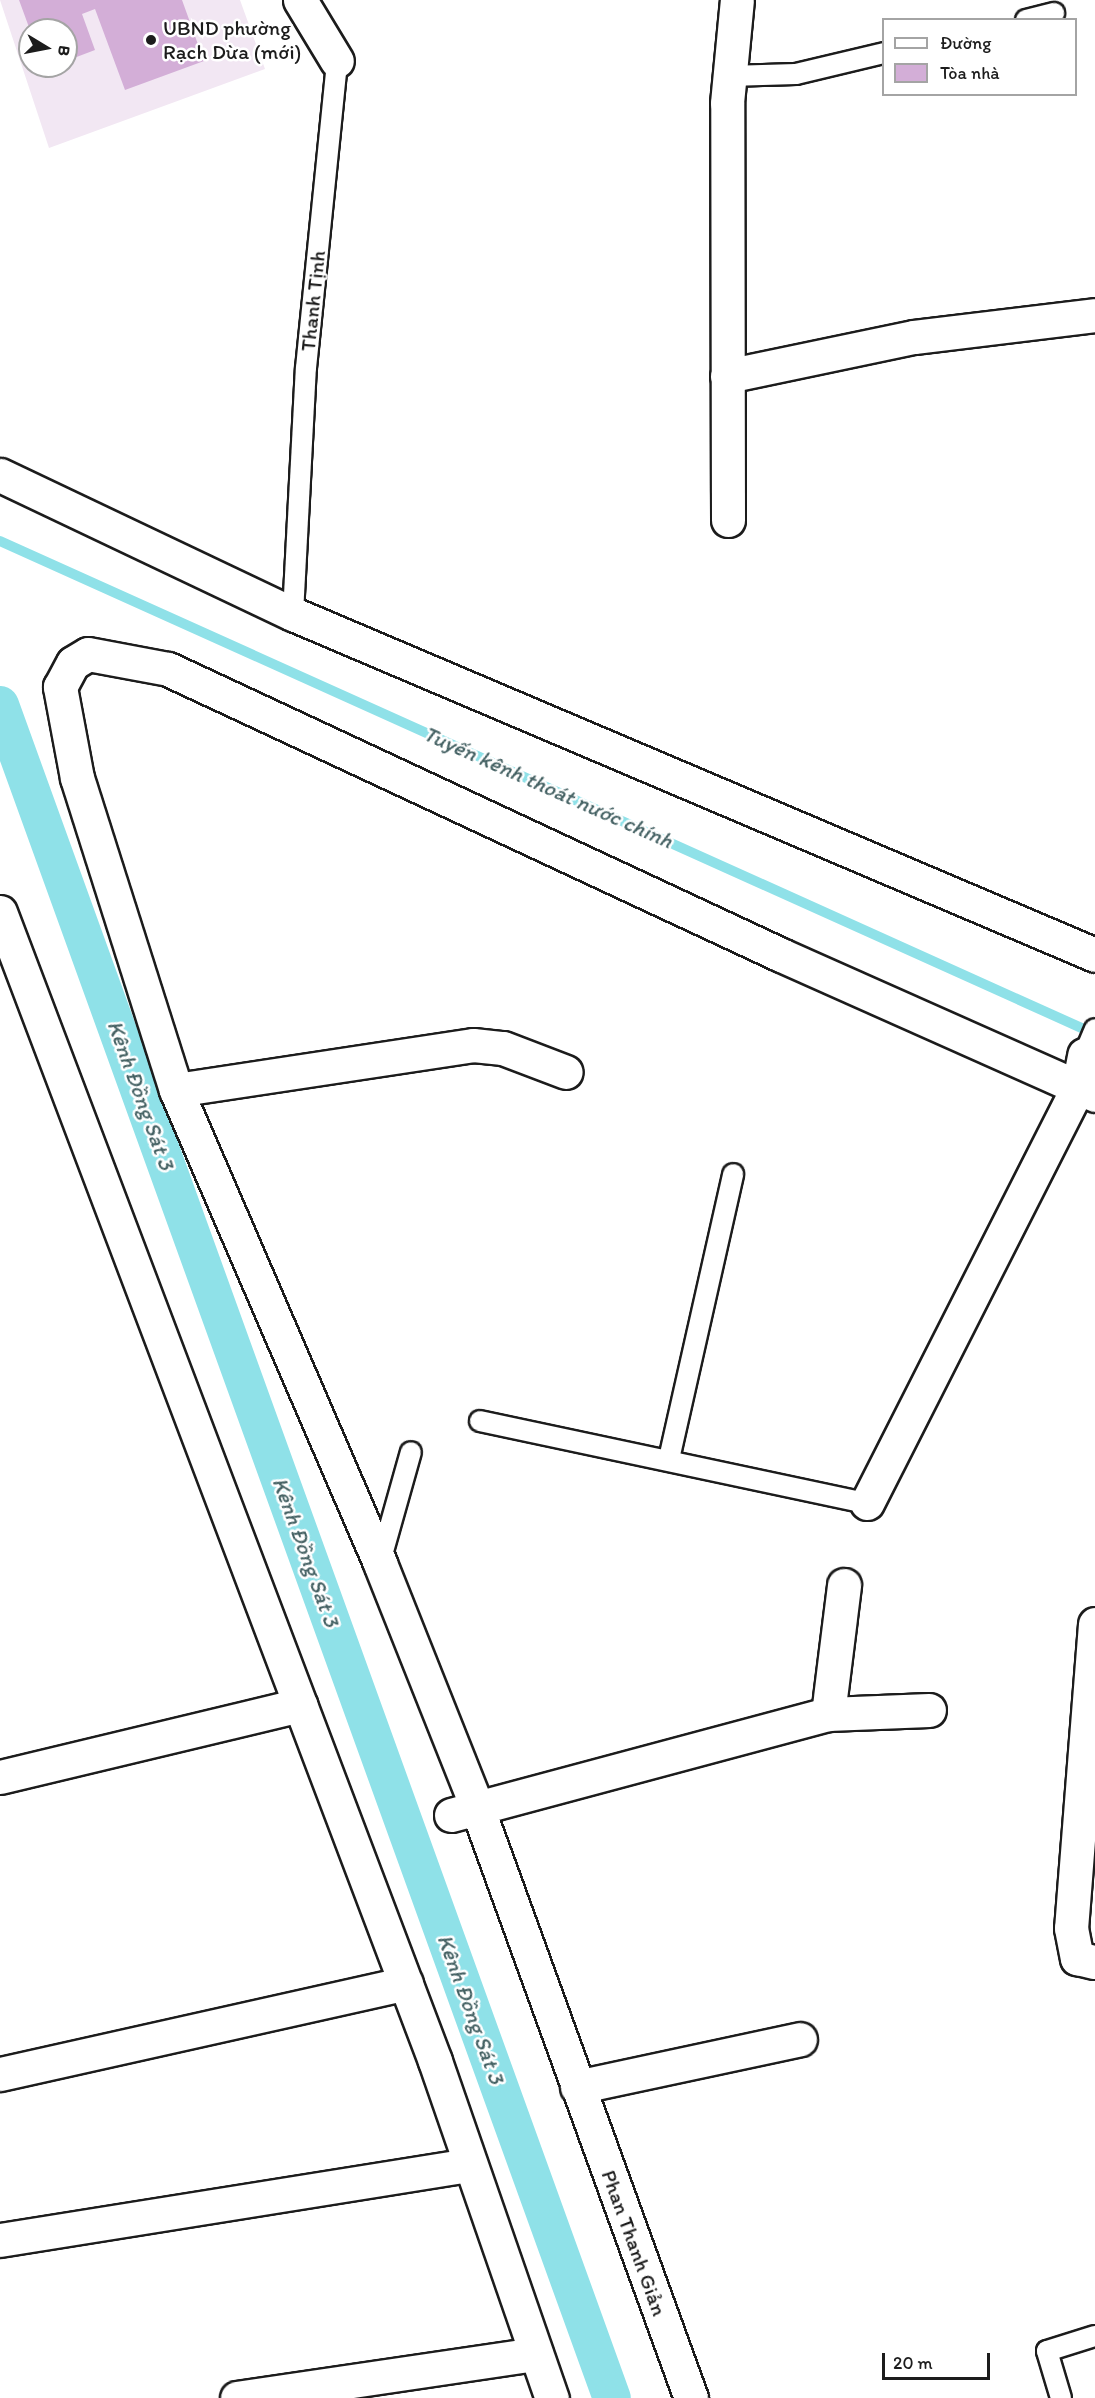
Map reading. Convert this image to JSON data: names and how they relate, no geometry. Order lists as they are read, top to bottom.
{
  "streets": {
    "street": ["Thanh Tịnh", "Phan Thanh Giản"]
  },
  "water": ["Tuyến kênh thoát nước chính", "Kênh Đồng Sát 3"],
  "places": ["UBND phường Rạch Dừa (mới)"],
  "legend": ["Đường", "Tòa nhà"],
  "scale_bar": "20 m",
  "north": "right"
}
